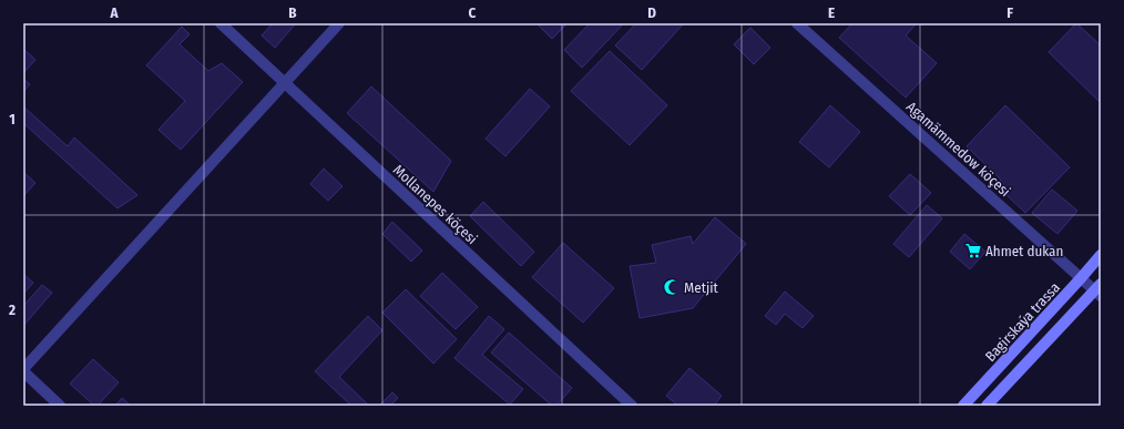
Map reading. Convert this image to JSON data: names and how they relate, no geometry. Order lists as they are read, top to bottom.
{
  "streets": {
    "street": ["Agamämmedow köçesi", "Mollanepes köçesi", "Bagirskaýa trassa"]
  },
  "crossings": [
    ["Agamämmedow köçesi", "Bagirskaýa trassa"]
  ],
  "places": {
    "supermarket": ["Ahmet dukan"],
    "mosque": ["Metjit"]
  },
  "grid": {
    "columns": [
      "A",
      "B",
      "C",
      "D",
      "E",
      "F"
    ],
    "rows": ["1", "2"]
  }
}
